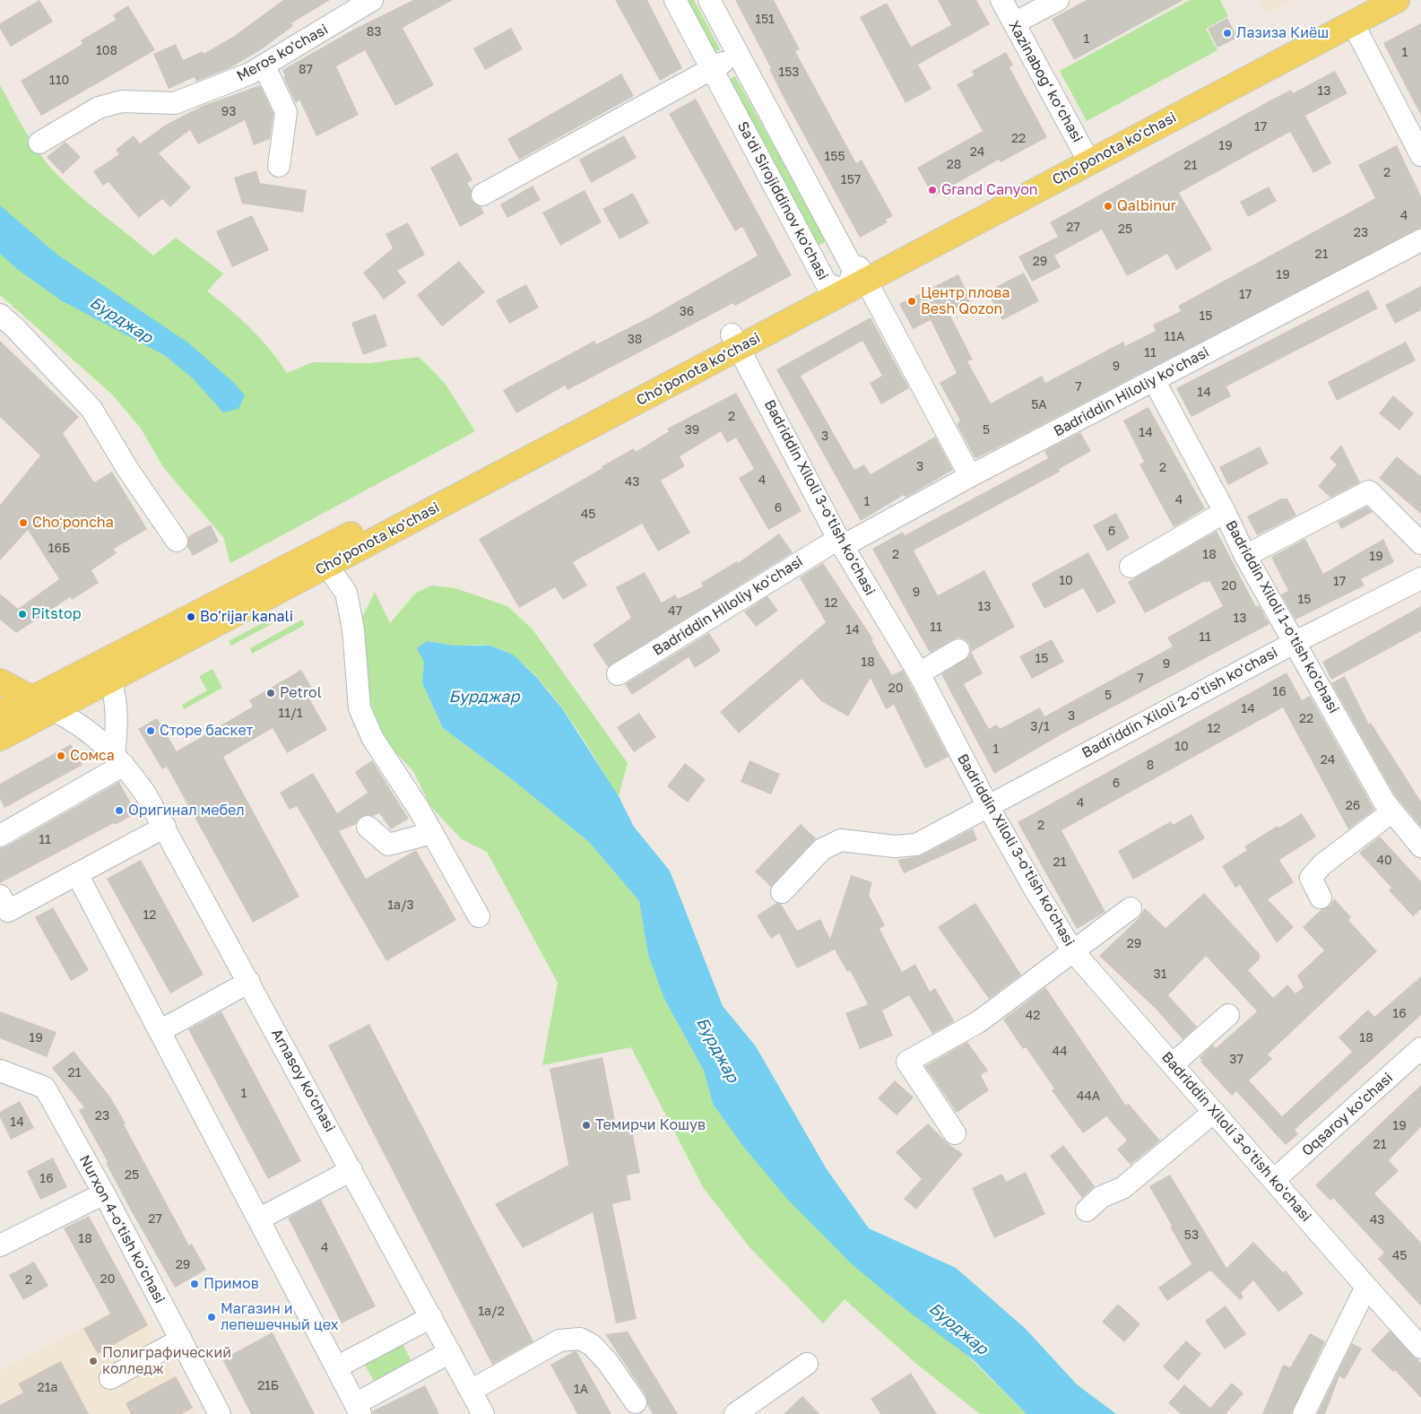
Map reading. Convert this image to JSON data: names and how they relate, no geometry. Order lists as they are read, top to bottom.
{
  "streets": {
    "main road": ["Cho'ponota ko'chasi", "Arnasoy ko'chasi"],
    "street": [
      "Meros ko'chasi",
      "Xazinabog‘ ko‘chasi",
      "Sa'di Sirojiddinov ko'chasi",
      "Badriddin Hiloliy koʻchasi",
      "Badriddin Xiloli 3-o'tish ko'chasi",
      "Badriddin Xiloli 1-o'tish ko'chasi",
      "Badriddin Xiloli 2-o'tish ko'chasi",
      "Oqsaroy ko'chasi",
      "Nurxon 4-o'tish ko'chasi"
    ]
  },
  "crossings": [
    ["Xazinabog‘ ko‘chasi", "Cho'ponota ko'chasi"],
    ["Cho'ponota ko'chasi", "Sa'di Sirojiddinov ko'chasi"],
    ["Cho'ponota ko'chasi", "Badriddin Xiloli 3-o'tish ko'chasi"],
    ["Cho'ponota ko'chasi", "Arnasoy ko'chasi"],
    ["Badriddin Hiloliy koʻchasi", "Badriddin Xiloli 3-o'tish ko'chasi"],
    ["Badriddin Hiloliy koʻchasi", "Badriddin Xiloli 1-o'tish ko'chasi"],
    ["Badriddin Xiloli 3-o'tish ko'chasi", "Badriddin Xiloli 2-o'tish ko'chasi"],
    ["Badriddin Xiloli 3-o'tish ko'chasi", "Oqsaroy ko'chasi"],
    ["Badriddin Xiloli 1-o'tish ko'chasi", "Badriddin Xiloli 2-o'tish ko'chasi"]
  ],
  "water": ["Бурджар"],
  "places": [
    "Лазиза Киёш",
    "Grand Canyon",
    "Qalbinur",
    "Центр плова Besh Qozon",
    "Choʻponcha",
    "Pitstop",
    "Bo'rijar kanali",
    "Petrol",
    "Сторе баскет",
    "Сомса",
    "Оригинал мебел",
    "Темирчи Кошув",
    "Примов",
    "Магазин и лепешечный цех",
    "Полиграфический колледж"
  ],
  "house_numbers": [
    "151",
    "83",
    "1",
    "108",
    "1",
    "87",
    "153",
    "110",
    "13",
    "93",
    "17",
    "22",
    "19",
    "24",
    "155",
    "28",
    "21",
    "2",
    "157",
    "4",
    "27",
    "25",
    "23",
    "21",
    "29",
    "19",
    "17",
    "36",
    "15",
    "11A",
    "38",
    "11",
    "9",
    "7",
    "14",
    "5A",
    "2",
    "39",
    "5",
    "14",
    "3",
    "3",
    "2",
    "4",
    "43",
    "4",
    "1",
    "6",
    "45",
    "6",
    "16Б",
    "2",
    "18",
    "19",
    "10",
    "17",
    "20",
    "9",
    "15",
    "12",
    "13",
    "47",
    "13",
    "11",
    "14",
    "11",
    "15",
    "18",
    "9",
    "7",
    "20",
    "16",
    "5",
    "14",
    "11/1",
    "3",
    "22",
    "3/1",
    "12",
    "10",
    "1",
    "24",
    "8",
    "6",
    "4",
    "26",
    "2",
    "11",
    "40",
    "21",
    "1а/3",
    "12",
    "29",
    "31",
    "16",
    "42",
    "19",
    "18",
    "44",
    "37",
    "21",
    "1",
    "44A",
    "23",
    "14",
    "19",
    "21",
    "25",
    "16",
    "27",
    "43",
    "53",
    "18",
    "4",
    "45",
    "29",
    "20",
    "2",
    "1а/2",
    "21Б",
    "21a",
    "1A"
  ]
}
